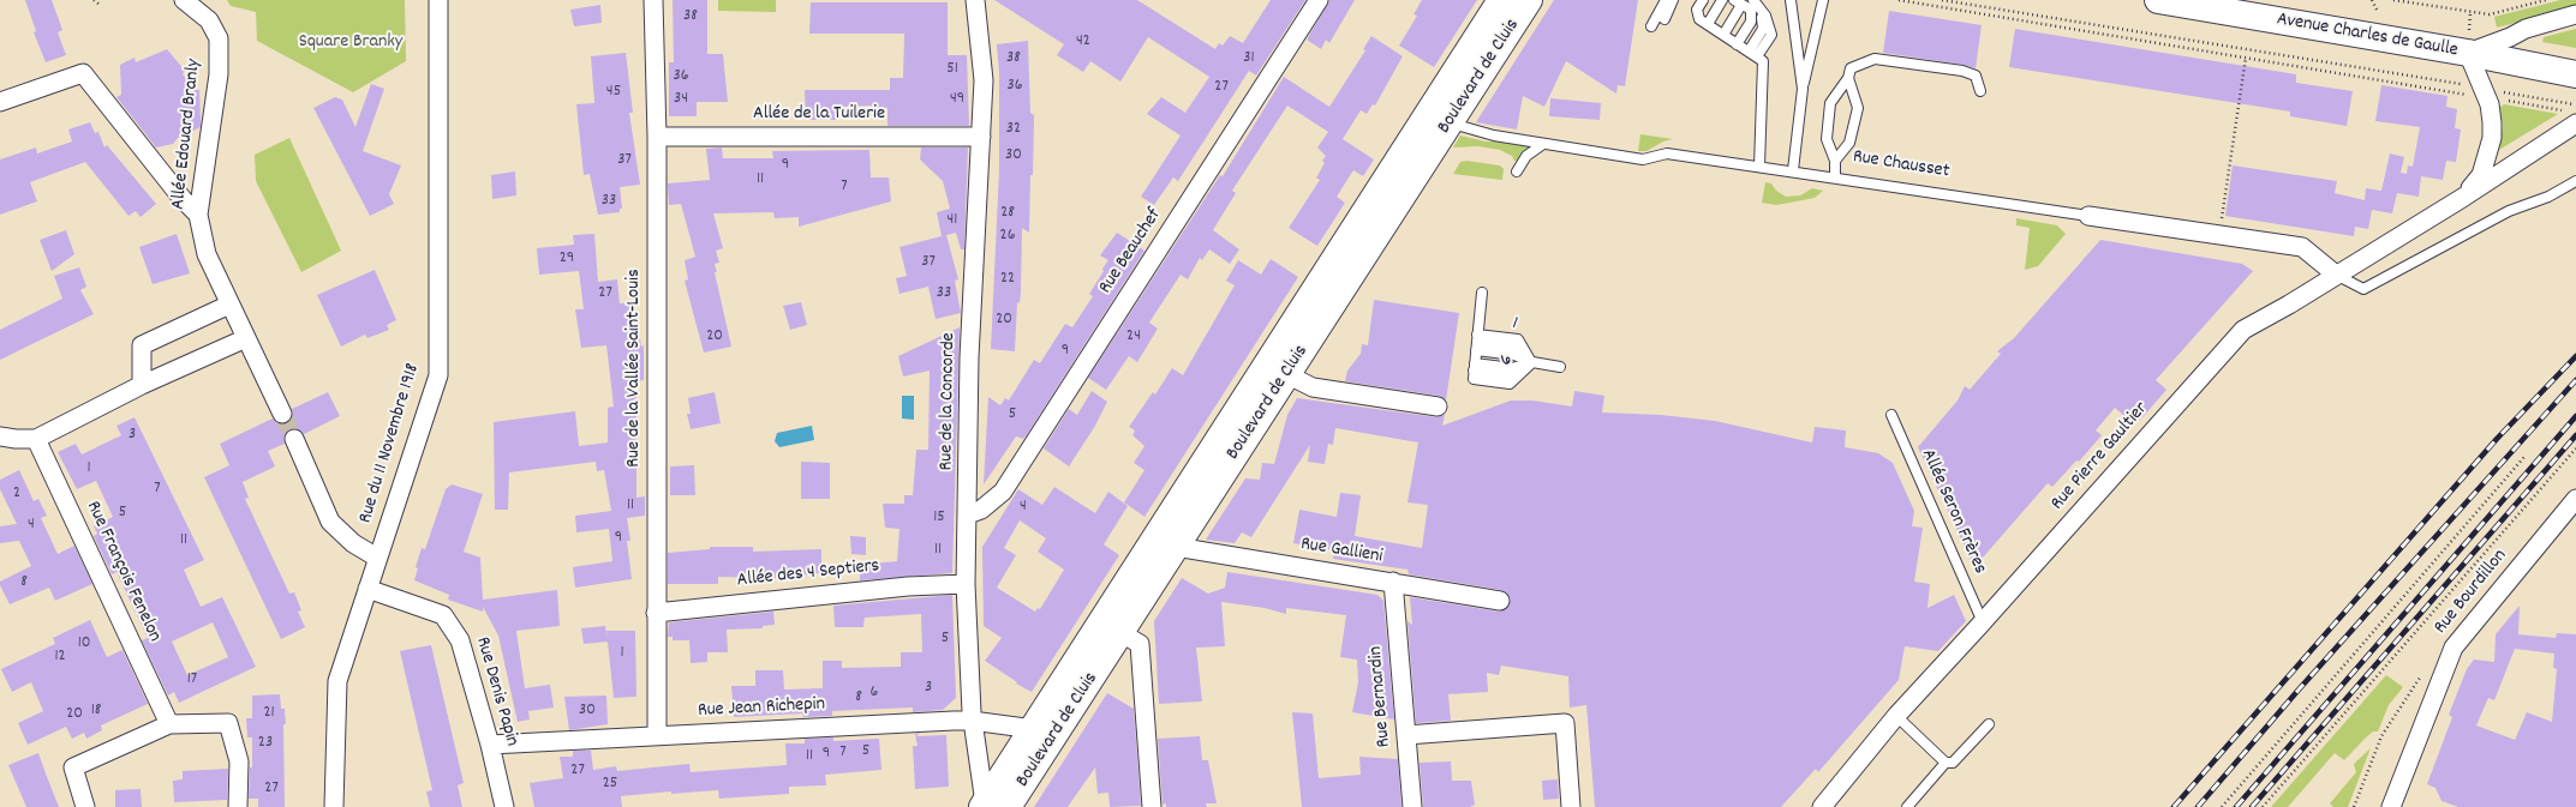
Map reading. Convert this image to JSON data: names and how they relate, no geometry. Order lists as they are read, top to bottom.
{
  "streets": {
    "main road": ["Avenue Charles de Gaulle", "Boulevard de Cluis"],
    "street": [
      "Allée de la Tuilerie",
      "Allée Edouard Branly",
      "Rue Chausset",
      "Rue Beauchef",
      "Rue de la Vallée Saint-Louis",
      "Rue de la Concorde",
      "Rue du 11 Novembre 1918",
      "Rue Pierre Gaultier",
      "Rue Gallieni",
      "Rue François Fenelon",
      "Allée des 4 Septiers",
      "Rue Bourdillon",
      "Rue Denis Papin",
      "Rue Bernardin",
      "Rue Jean Richepin"
    ],
    "lane": ["1", "6", "Allée Seron Frères"]
  },
  "crossings": [
    ["Avenue Charles de Gaulle", "Rue Pierre Gaultier"],
    ["Boulevard de Cluis", "Rue Chausset"],
    ["Boulevard de Cluis", "Rue de la Concorde"],
    ["Boulevard de Cluis", "Rue Gallieni"],
    ["Boulevard de Cluis", "Rue Jean Richepin"],
    ["Allée de la Tuilerie", "Rue de la Vallée Saint-Louis"],
    ["Allée de la Tuilerie", "Rue de la Concorde"],
    ["Rue Chausset", "Rue Pierre Gaultier"],
    ["Rue Beauchef", "Rue de la Concorde"],
    ["1", "6"],
    ["Rue de la Vallée Saint-Louis", "Allée des 4 Septiers"],
    ["Rue de la Vallée Saint-Louis", "Rue Jean Richepin"],
    ["Rue de la Concorde", "Allée des 4 Septiers"],
    ["Rue de la Concorde", "Rue Jean Richepin"],
    ["Rue du 11 Novembre 1918", "Rue Denis Papin"],
    ["Rue Pierre Gaultier", "Allée Seron Frères"],
    ["Rue Gallieni", "Rue Bernardin"],
    ["Rue Denis Papin", "Rue Jean Richepin"]
  ],
  "parks": ["Square Branky"],
  "house_numbers": [
    "38",
    "42",
    "38",
    "31",
    "51",
    "36",
    "36",
    "27",
    "45",
    "34",
    "49",
    "32",
    "30",
    "37",
    "9",
    "11",
    "7",
    "33",
    "28",
    "41",
    "26",
    "29",
    "37",
    "22",
    "27",
    "33",
    "20",
    "20",
    "24",
    "9",
    "5",
    "3",
    "1",
    "7",
    "2",
    "11",
    "4",
    "5",
    "15",
    "4",
    "9",
    "11",
    "11",
    "8",
    "5",
    "10",
    "1",
    "12",
    "17",
    "3",
    "6",
    "8",
    "18",
    "30",
    "21",
    "20",
    "23",
    "5",
    "7",
    "9",
    "11",
    "27",
    "25",
    "27"
  ]
}
